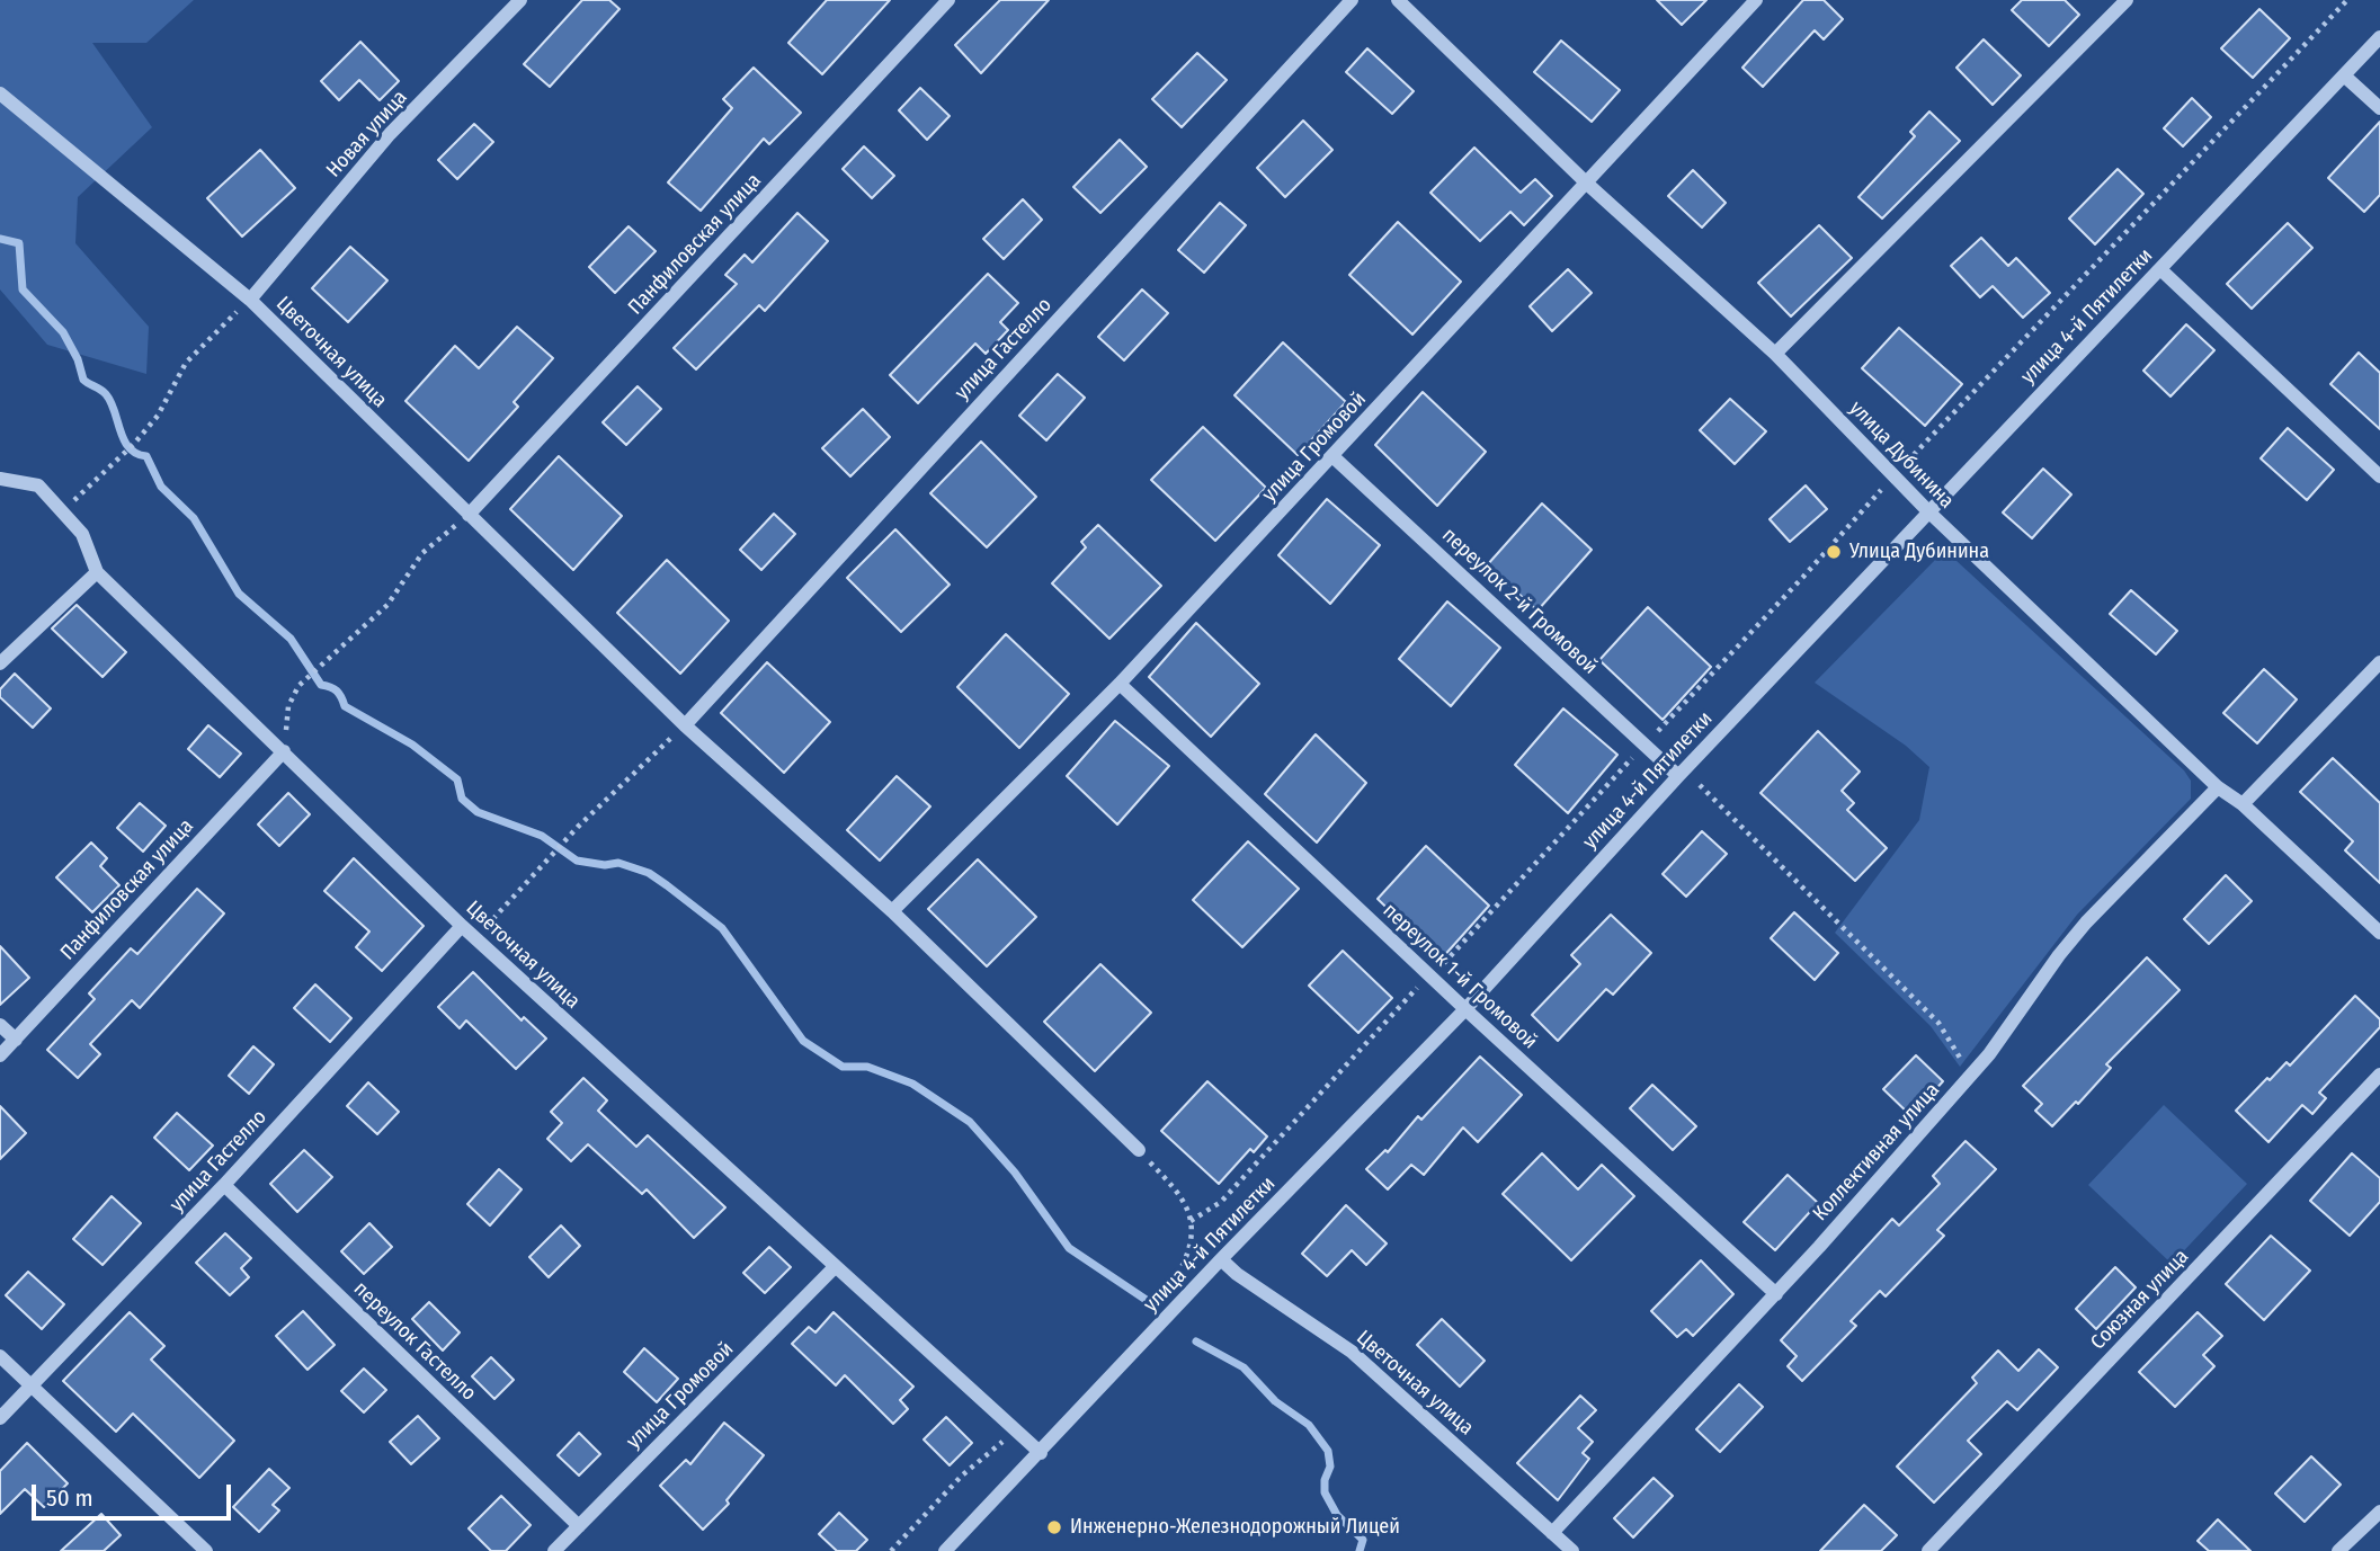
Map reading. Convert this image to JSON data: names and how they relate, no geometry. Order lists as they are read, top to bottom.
{
  "streets": {
    "street": [
      "Новая улица",
      "Панфиловская улица",
      "улица 4-й Пятилетки",
      "улица Гастелло",
      "Цветочная улица",
      "улица Громовой",
      "улица Дубинина",
      "переулок 2-й Громовой",
      "переулок 1-й Громовой",
      "Коллективная улица",
      "Союзная улица",
      "переулок Гастелло"
    ]
  },
  "crossings": [
    ["Новая улица", "Цветочная улица"],
    ["Панфиловская улица", "Цветочная улица"],
    ["улица 4-й Пятилетки", "Цветочная улица"],
    ["улица 4-й Пятилетки", "улица Дубинина"],
    ["улица 4-й Пятилетки", "переулок 2-й Громовой"],
    ["улица 4-й Пятилетки", "переулок 1-й Громовой"],
    ["улица Гастелло", "Цветочная улица"],
    ["улица Гастелло", "переулок Гастелло"],
    ["Цветочная улица", "улица Громовой"],
    ["Цветочная улица", "Коллективная улица"],
    ["улица Громовой", "улица Дубинина"],
    ["улица Громовой", "переулок 2-й Громовой"],
    ["улица Громовой", "переулок 1-й Громовой"],
    ["улица Громовой", "переулок Гастелло"],
    ["улица Дубинина", "Коллективная улица"],
    ["переулок 1-й Громовой", "Коллективная улица"]
  ],
  "places": ["Улица Дубинина", "Инженерно-Железнодорожный Лицей"],
  "scale_bar": "50 m"
}
